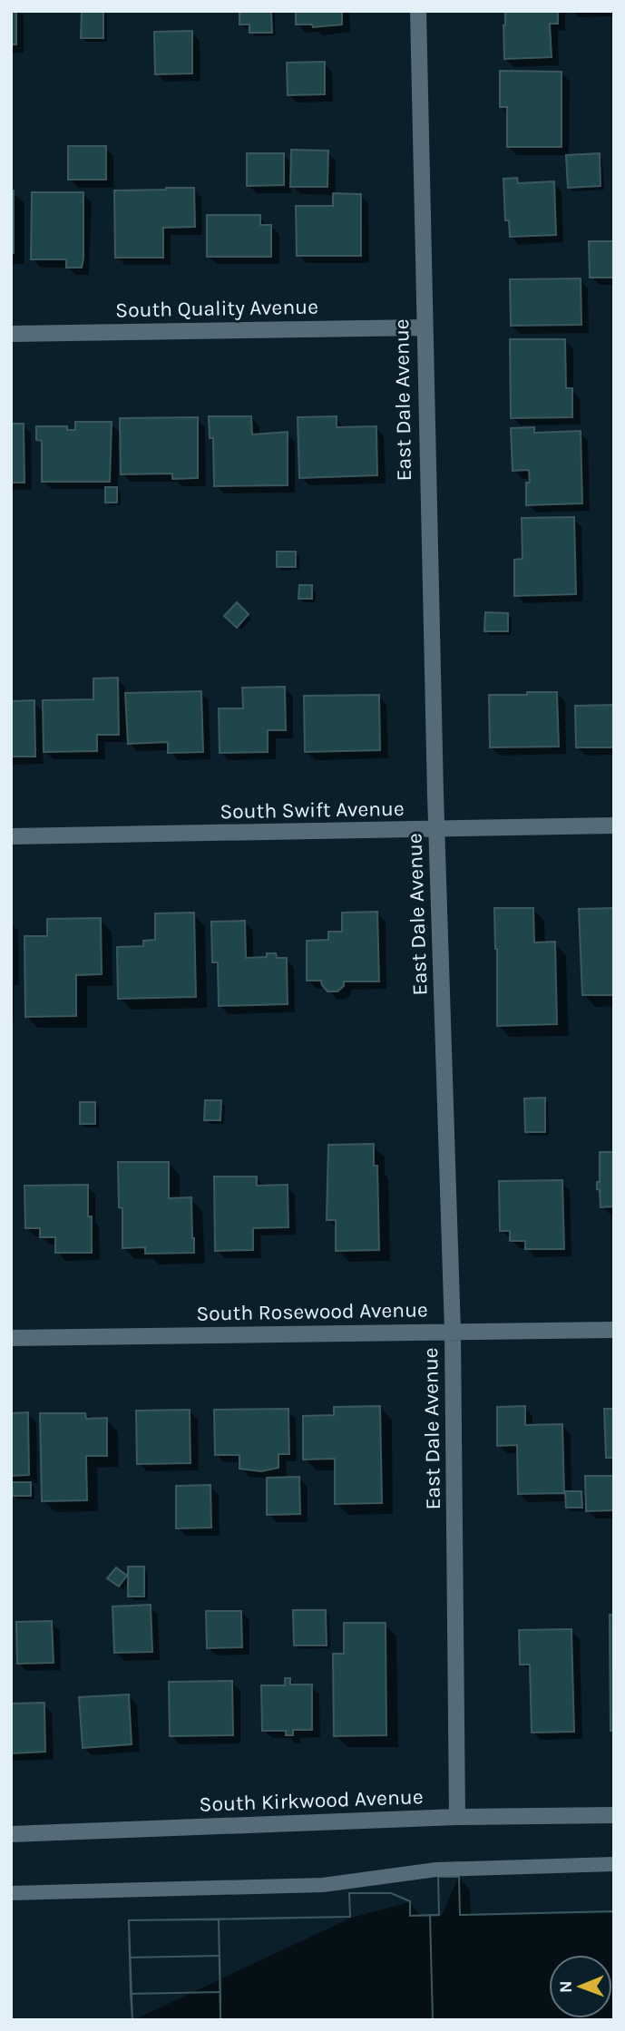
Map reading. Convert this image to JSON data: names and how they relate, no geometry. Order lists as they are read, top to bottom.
{
  "streets": {
    "street": [
      "South Quality Avenue",
      "East Dale Avenue",
      "South Swift Avenue",
      "South Rosewood Avenue",
      "South Kirkwood Avenue"
    ]
  },
  "crossings": [
    ["South Quality Avenue", "East Dale Avenue"],
    ["East Dale Avenue", "South Swift Avenue"],
    ["East Dale Avenue", "South Rosewood Avenue"],
    ["East Dale Avenue", "South Kirkwood Avenue"]
  ],
  "north": "left"
}
